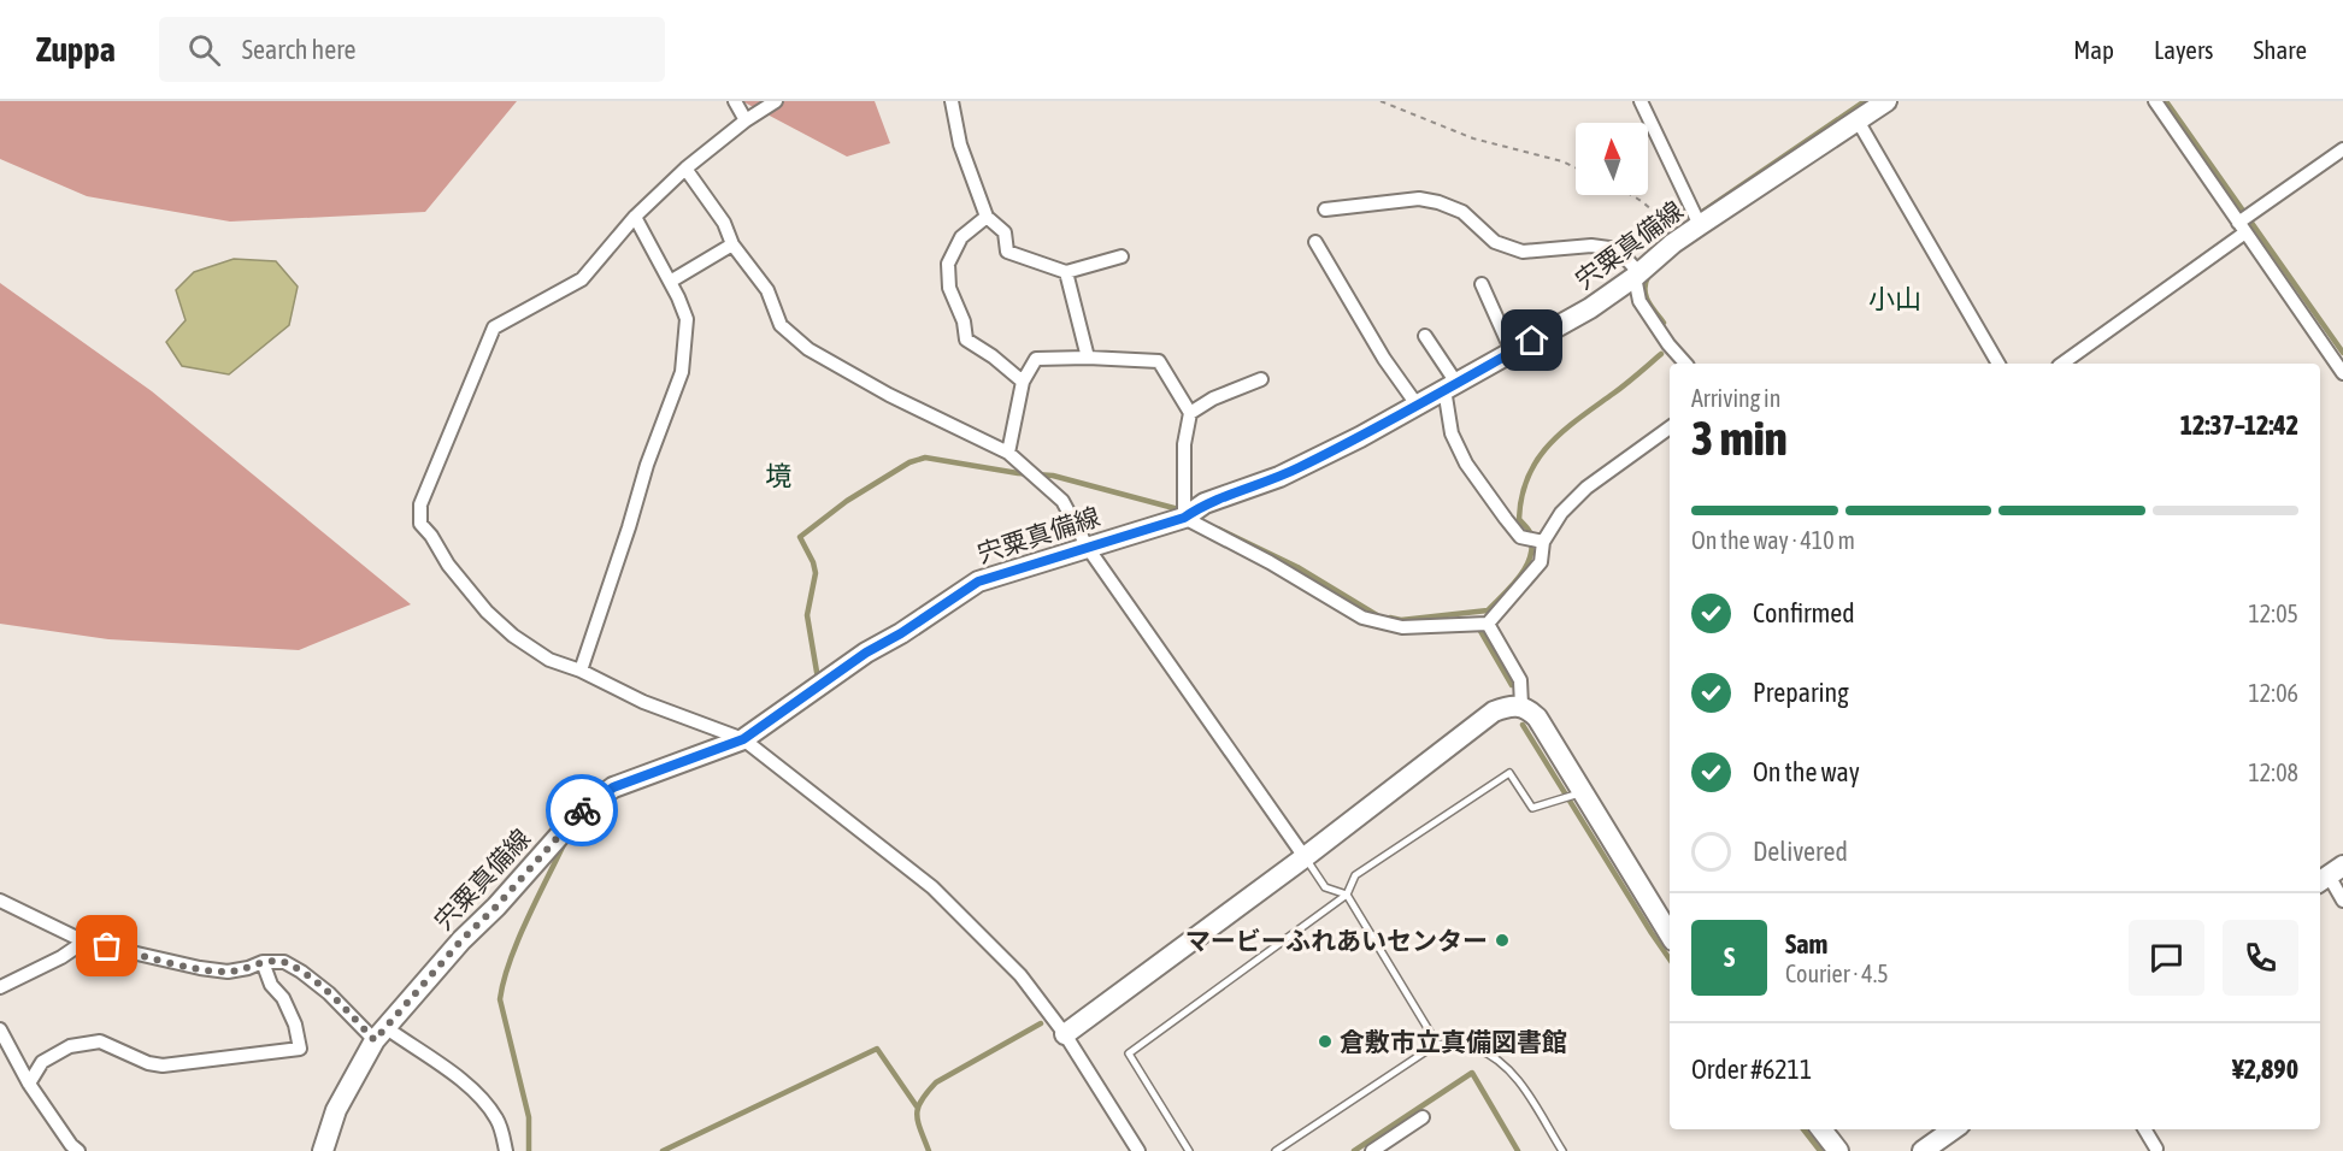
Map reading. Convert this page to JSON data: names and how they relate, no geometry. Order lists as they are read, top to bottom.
{
  "streets": {
    "main road": ["宍粟真備線"]
  },
  "districts": ["小山", "境"],
  "places": ["マービーふれあいセンター", "倉敷市立真備図書館"],
  "north": "top",
  "page": {
    "header": "Zuppa",
    "search": "Search here",
    "nav": ["Map", "Layers", "Share"],
    "heading": ["3 min", "Arriving in", "12:37–12:42"],
    "panel": [
      "Sam",
      "Courier · 4.5",
      "Order #6211",
      "¥2,890"
    ],
    "bar": "On the way · 410 m",
    "list": [
      ["Confirmed", "12:05"],
      ["Preparing", "12:06"],
      ["On the way", "12:08"],
      "Delivered"
    ],
    "round": "S"
  }
}
